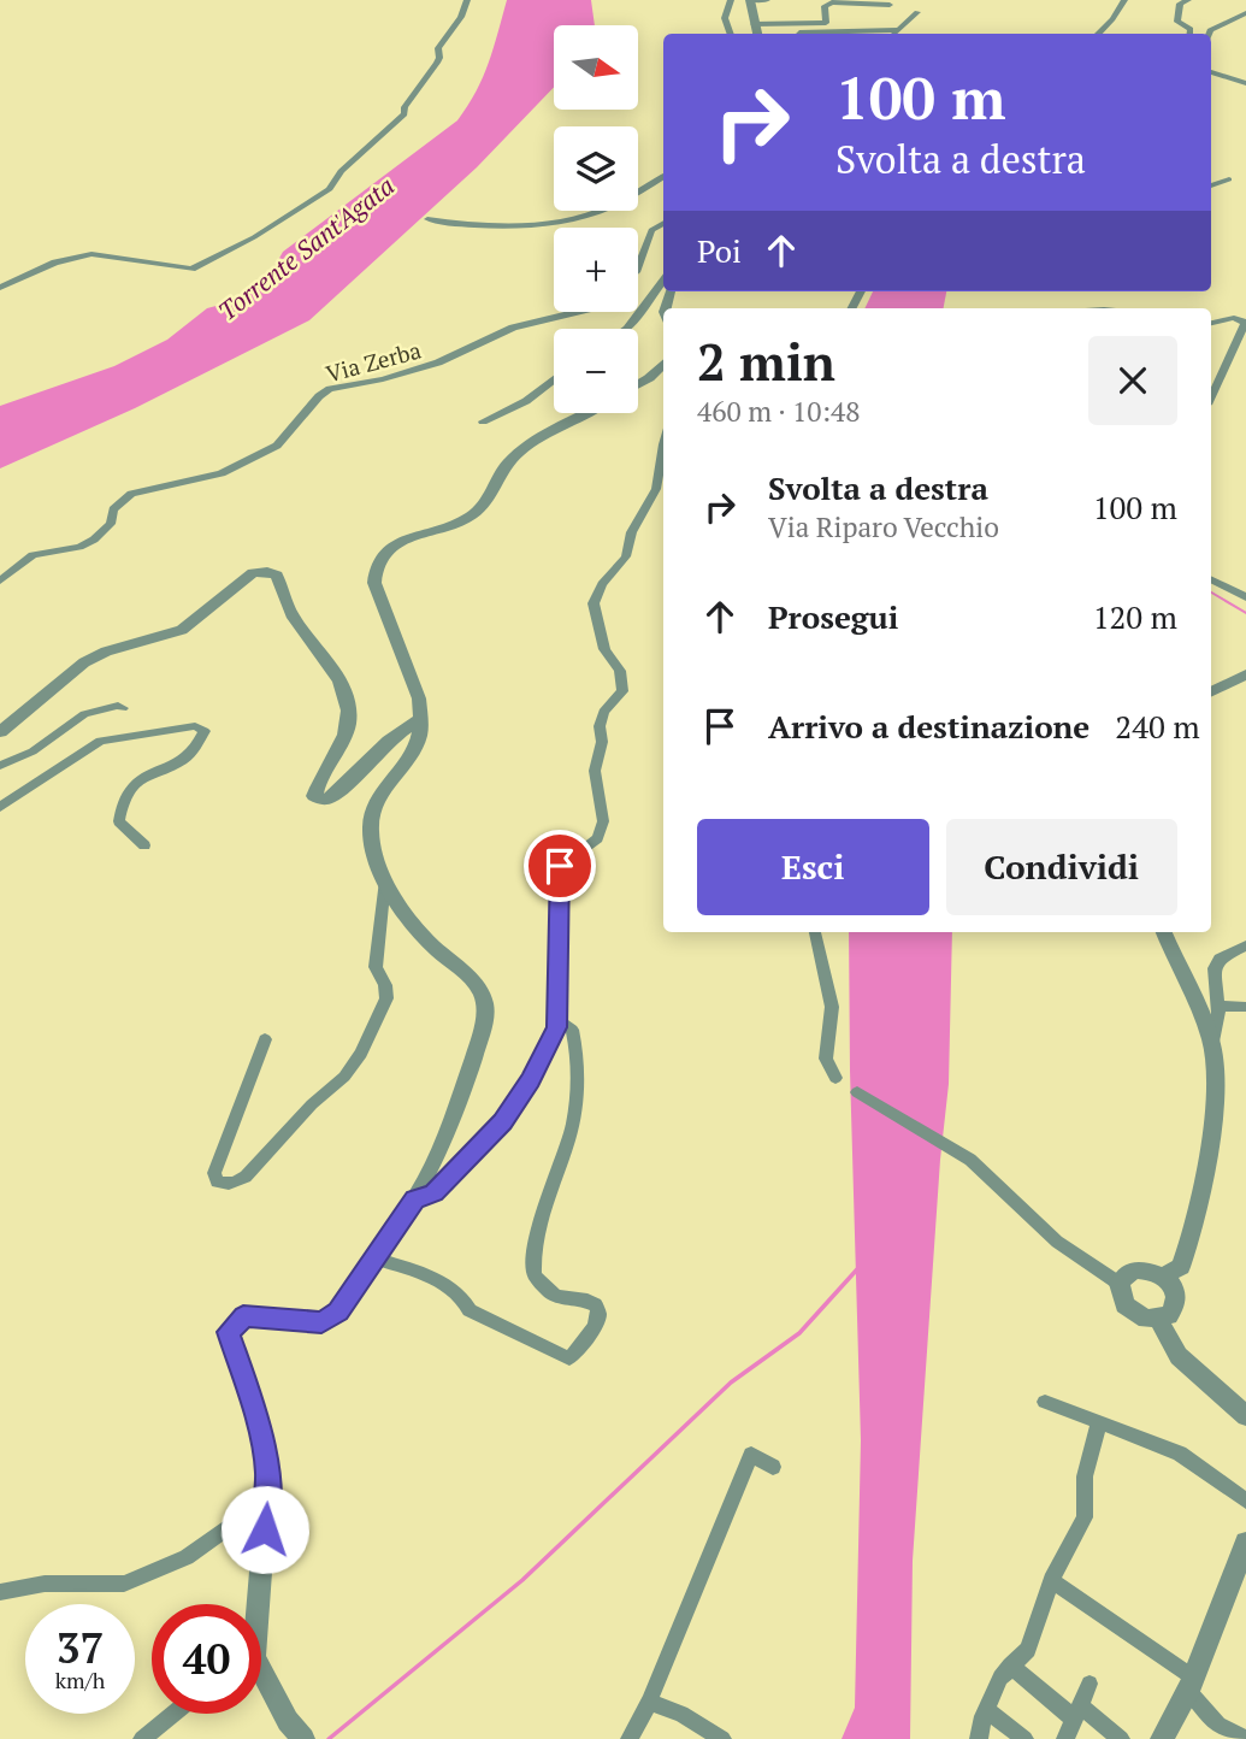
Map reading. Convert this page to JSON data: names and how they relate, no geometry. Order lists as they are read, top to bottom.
{
  "streets": {
    "street": ["Via Zerba"]
  },
  "water": ["Torrente Sant'Agata"],
  "north": "right",
  "page": {
    "map_buttons": ["+", "−"],
    "turn": ["100 m", "Svolta a destra"],
    "then": "Poi",
    "heading": ["2 min", "460 m · 10:48"],
    "list": [
      {
        "name": "Svolta a destra",
        "note": "Via Riparo Vecchio",
        "value": "100 m"
      },
      {
        "name": "Prosegui",
        "value": "120 m"
      },
      {
        "name": "Arrivo a destinazione",
        "value": "240 m"
      }
    ],
    "buttons": ["Esci", "Condividi"],
    "speed": "37 km/h",
    "limit": "40"
  }
}
